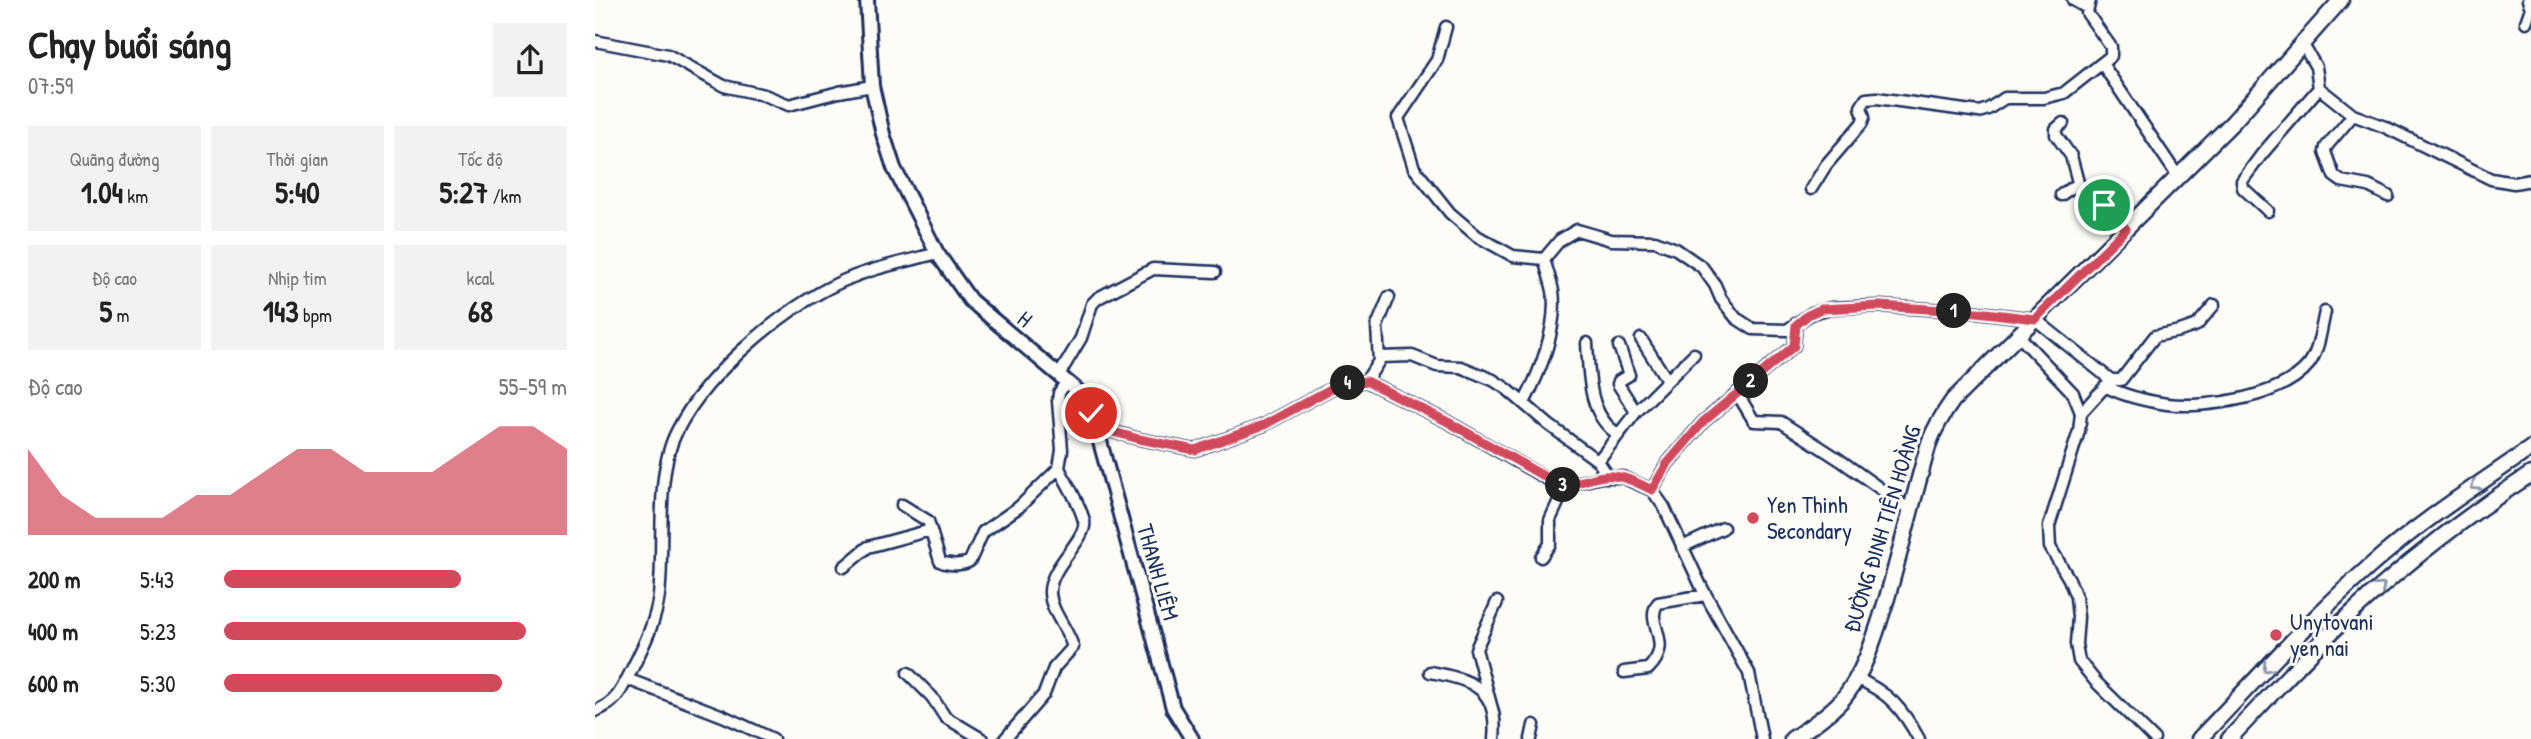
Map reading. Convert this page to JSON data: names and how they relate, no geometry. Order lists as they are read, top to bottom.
{
  "streets": {
    "main road": ["ĐƯỜNG ĐINH TIÊN HOÀNG"],
    "street": ["H", "THANH LIÊM"]
  },
  "crossings": [
    ["H", "THANH LIÊM"]
  ],
  "places": ["Yen Thinh Secondary", "Unytovani yen nai"],
  "page": {
    "heading": ["Chạy buổi sáng", "07:59"],
    "stats": [
      ["Quãng đường", "1.04 km"],
      ["Thời gian", "5:40"],
      ["Tốc độ", "5:27 /km"],
      ["Độ cao", "5 m"],
      ["Nhịp tim", "143 bpm"],
      ["kcal", "68"]
    ],
    "pins": [
      "1",
      "2",
      "4",
      "3"
    ],
    "chart": ["Độ cao", "55–59 m"],
    "list": [
      {
        "name": "200 m",
        "note": "5:43"
      },
      {
        "name": "400 m",
        "note": "5:23"
      },
      {
        "name": "600 m",
        "note": "5:30"
      }
    ]
  }
}
